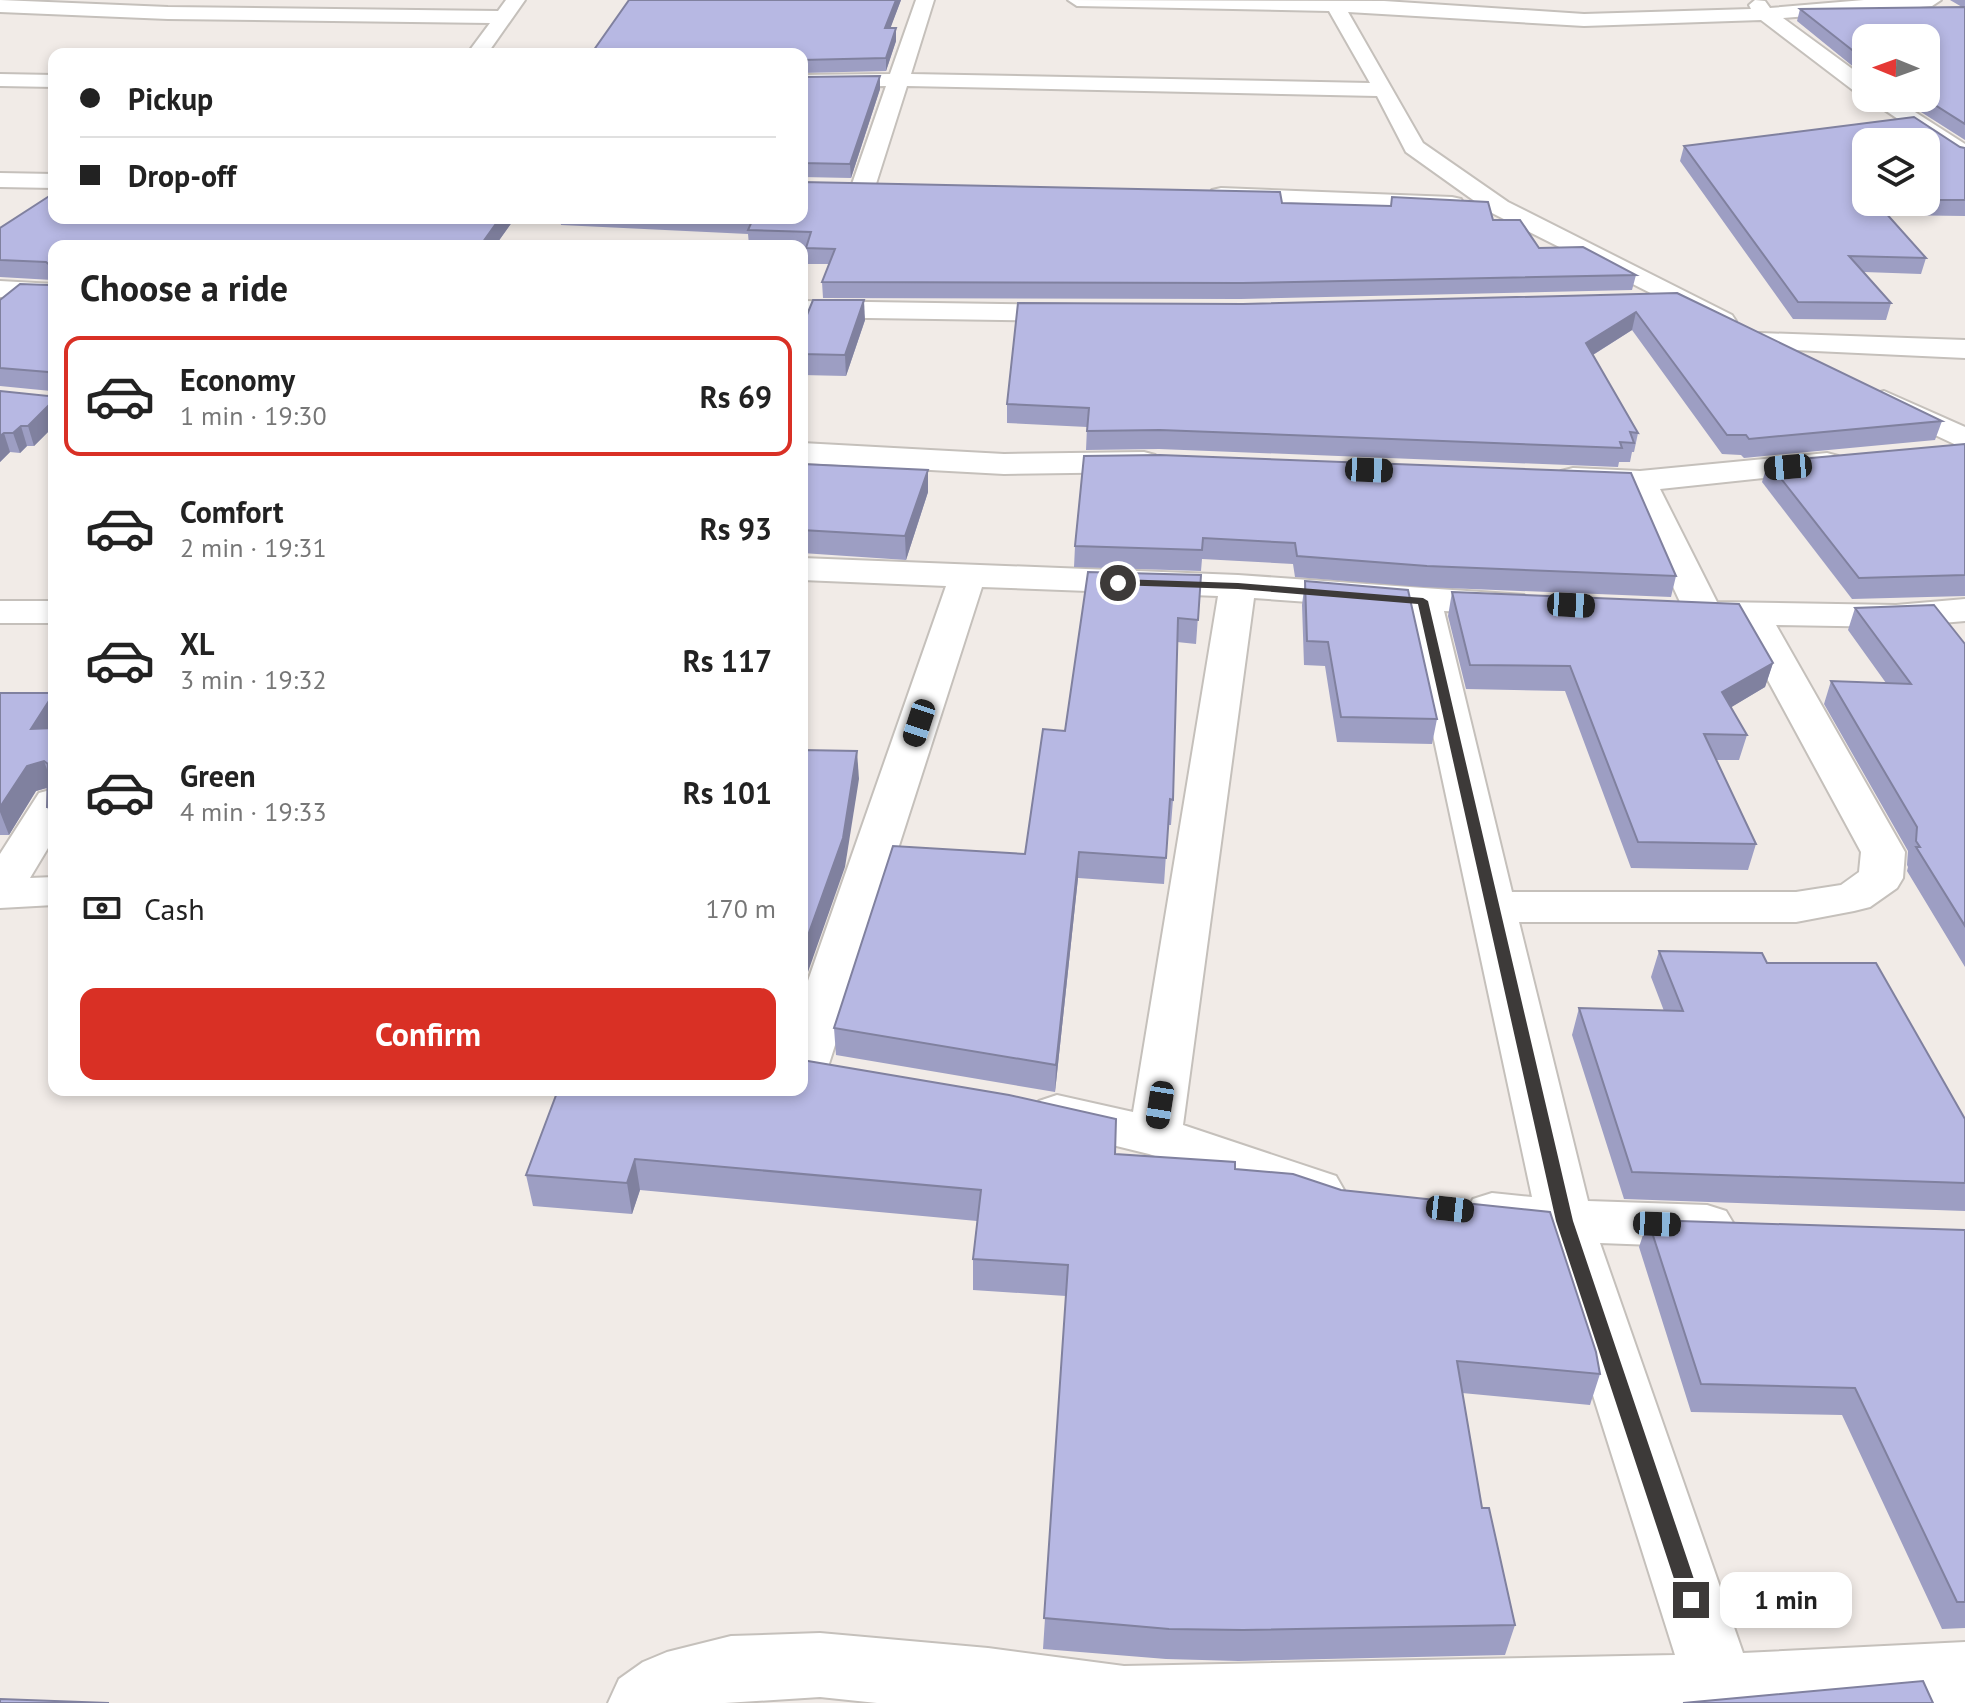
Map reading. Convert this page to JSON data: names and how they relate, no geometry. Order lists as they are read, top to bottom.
{
  "north": "left",
  "page": {
    "banner": ["Pickup", "Drop-off"],
    "heading": "Choose a ride",
    "list": [
      {
        "name": "Economy",
        "note": "1 min · 19:30",
        "value": "Rs 69"
      },
      {
        "name": "Comfort",
        "note": "2 min · 19:31",
        "value": "Rs 93"
      },
      {
        "name": "XL",
        "note": "3 min · 19:32",
        "value": "Rs 117"
      },
      {
        "name": "Green",
        "note": "4 min · 19:33",
        "value": "Rs 101"
      }
    ],
    "pay": ["Cash", "170 m"],
    "buttons": "Confirm",
    "bubble": "1 min"
  }
}
